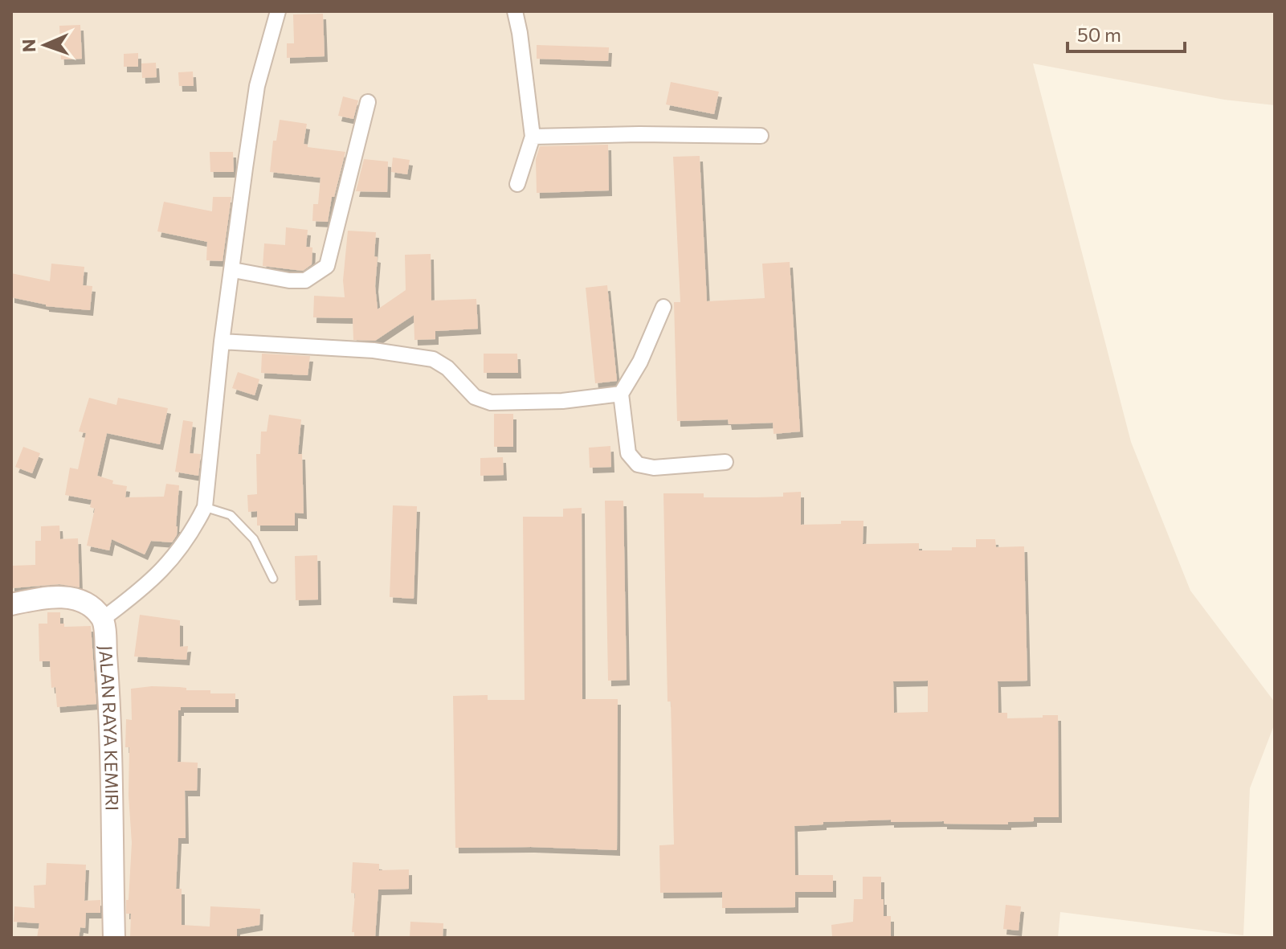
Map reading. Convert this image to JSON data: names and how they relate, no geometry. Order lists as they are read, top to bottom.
{
  "streets": {
    "street": ["JALAN RAYA KEMIRI"]
  },
  "scale_bar": "50 m",
  "north": "left"
}
